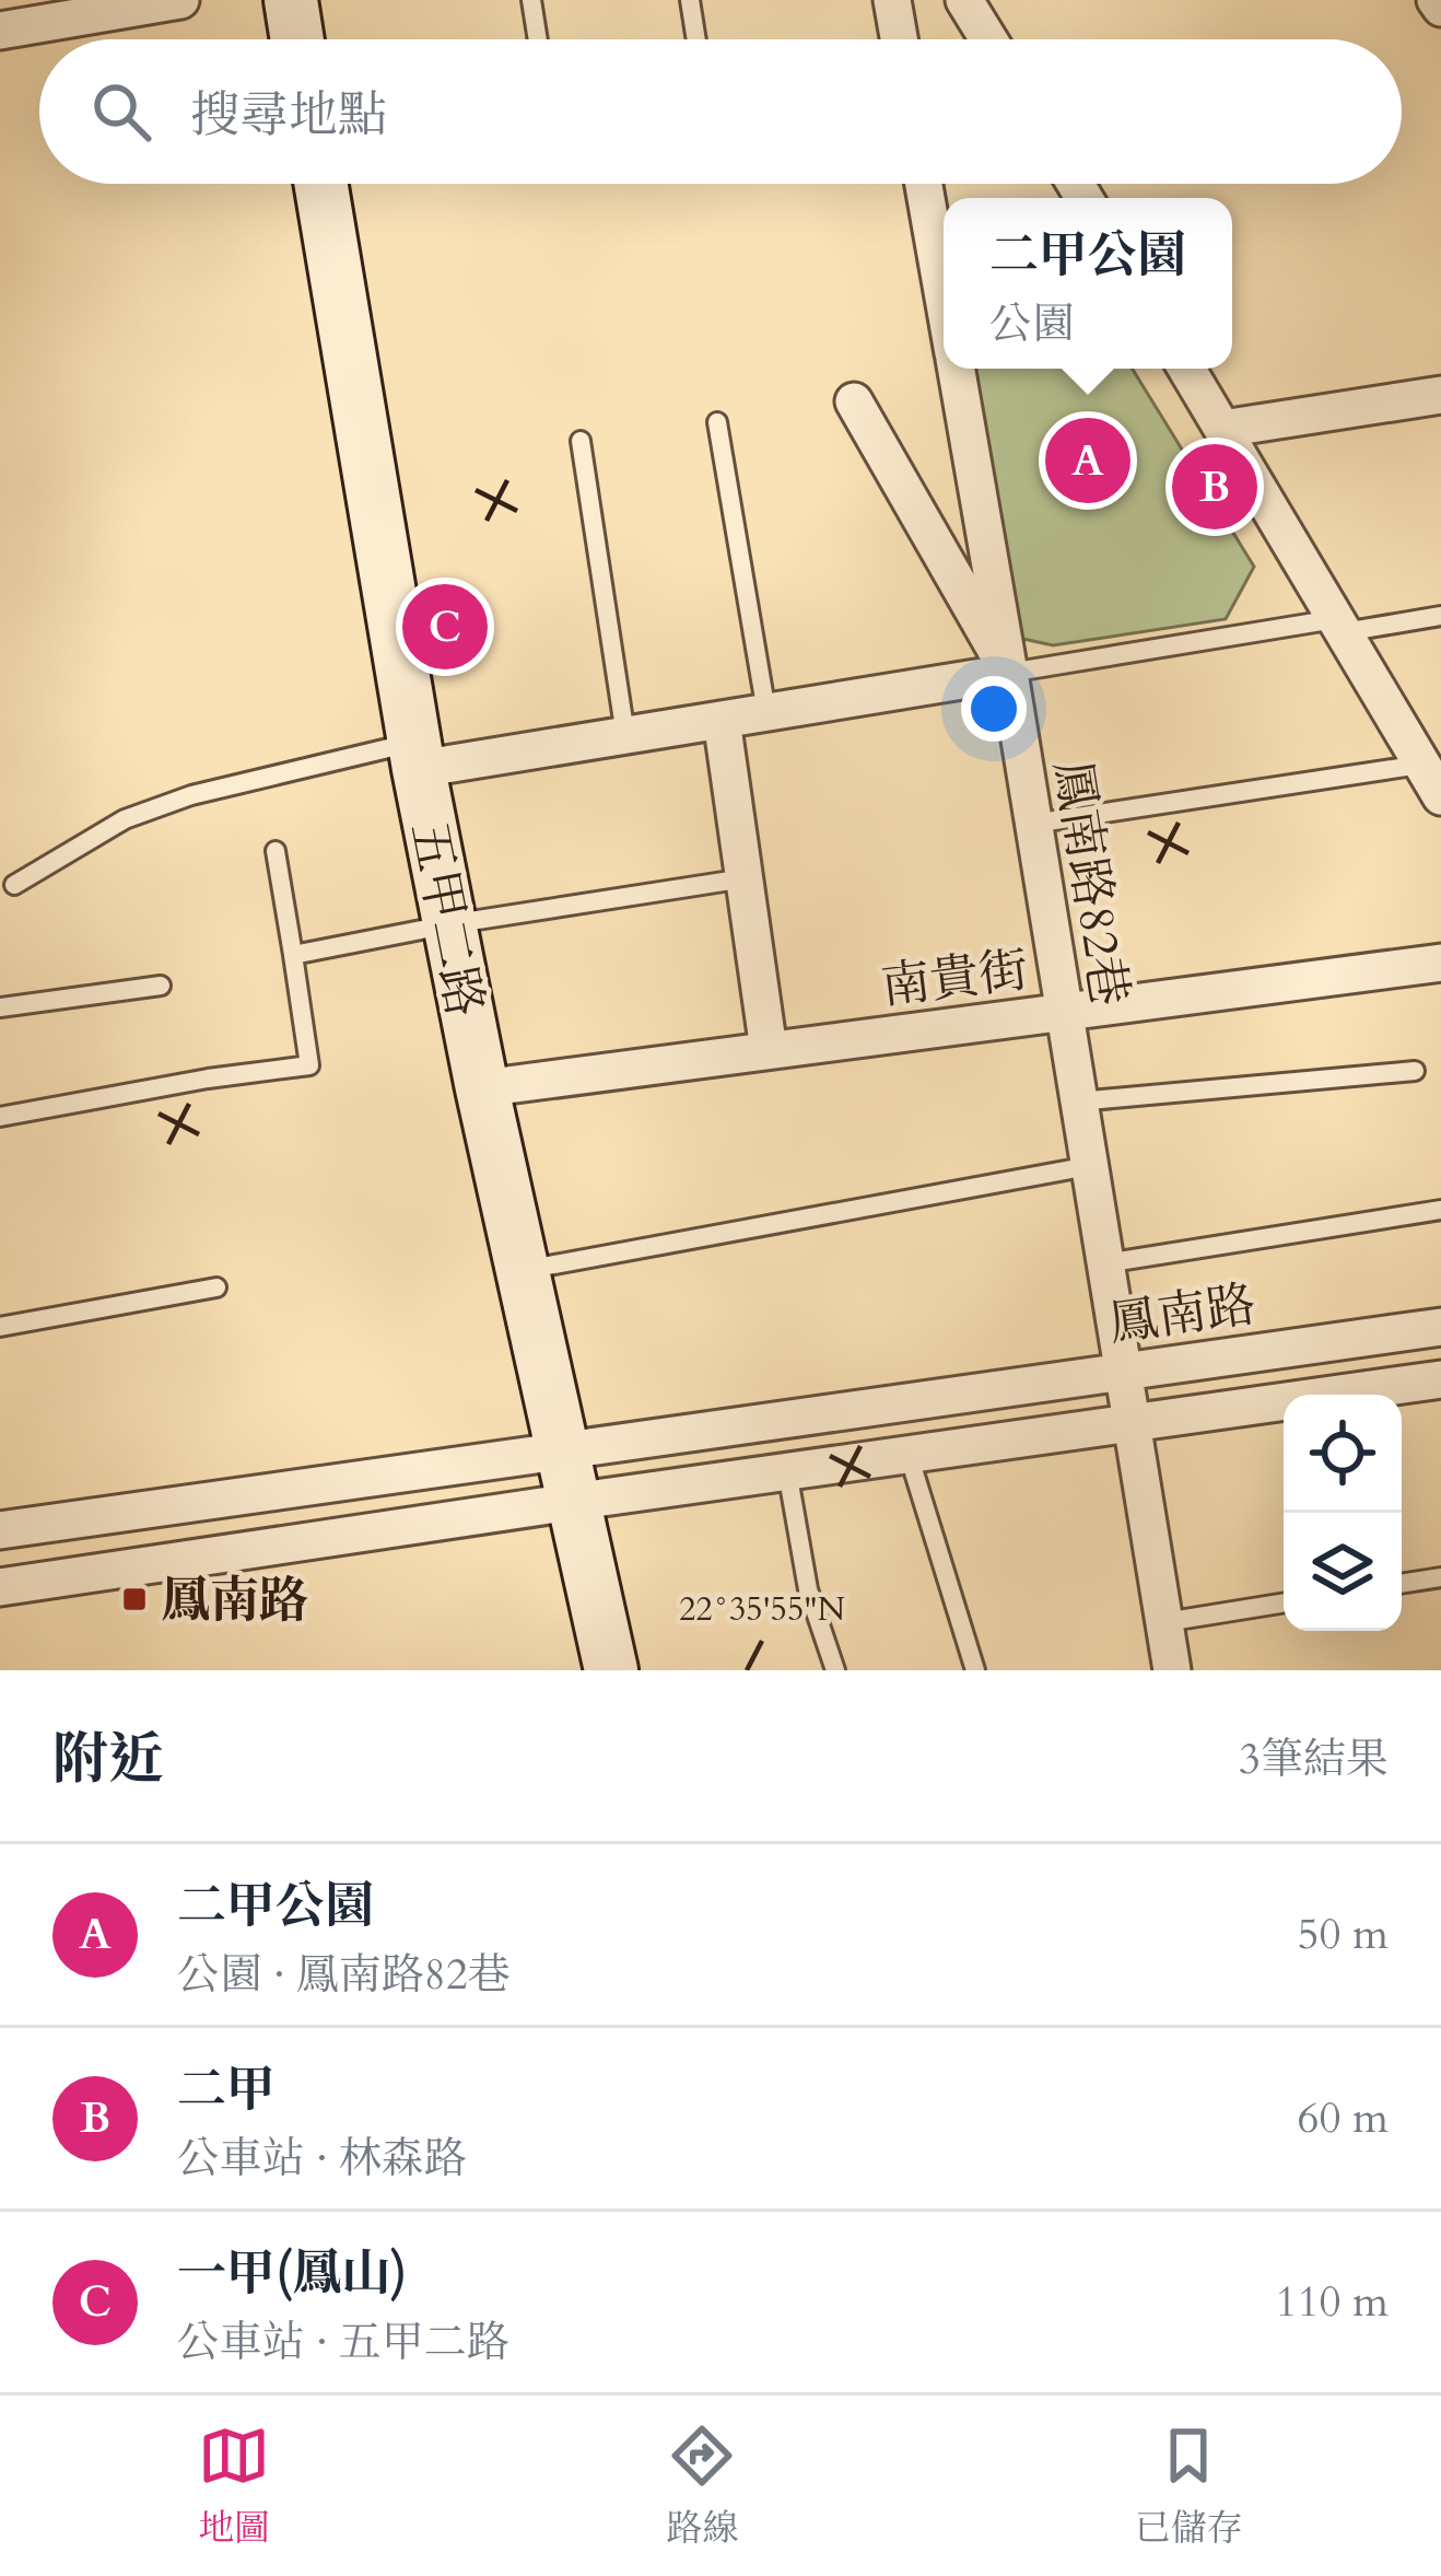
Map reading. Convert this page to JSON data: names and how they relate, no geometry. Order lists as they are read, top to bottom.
{
  "streets": {
    "main road": ["五甲二路"],
    "street": ["鳳南路82巷", "南貴街", "鳳南路"]
  },
  "crossings": [
    ["鳳南路82巷", "南貴街"],
    ["鳳南路82巷", "鳳南路"],
    ["五甲二路", "南貴街"],
    ["五甲二路", "鳳南路"]
  ],
  "places": {
    "transit": ["鳳南路"]
  },
  "page": {
    "search": "搜尋地點",
    "popup": ["二甲公園", "公園"],
    "pins": ["A", "B", "C"],
    "heading": ["附近", "3筆結果"],
    "list": [
      {
        "mark": "A",
        "name": "二甲公園",
        "note": "公園 · 鳳南路82巷",
        "value": "50 m"
      },
      {
        "mark": "B",
        "name": "二甲",
        "note": "公車站 · 林森路",
        "value": "60 m"
      },
      {
        "mark": "C",
        "name": "一甲(鳳山)",
        "note": "公車站 · 五甲二路",
        "value": "110 m"
      }
    ],
    "nav": ["地圖", "路線", "已儲存"]
  },
  "coordinates": ["22°35'55\"N"]
}
